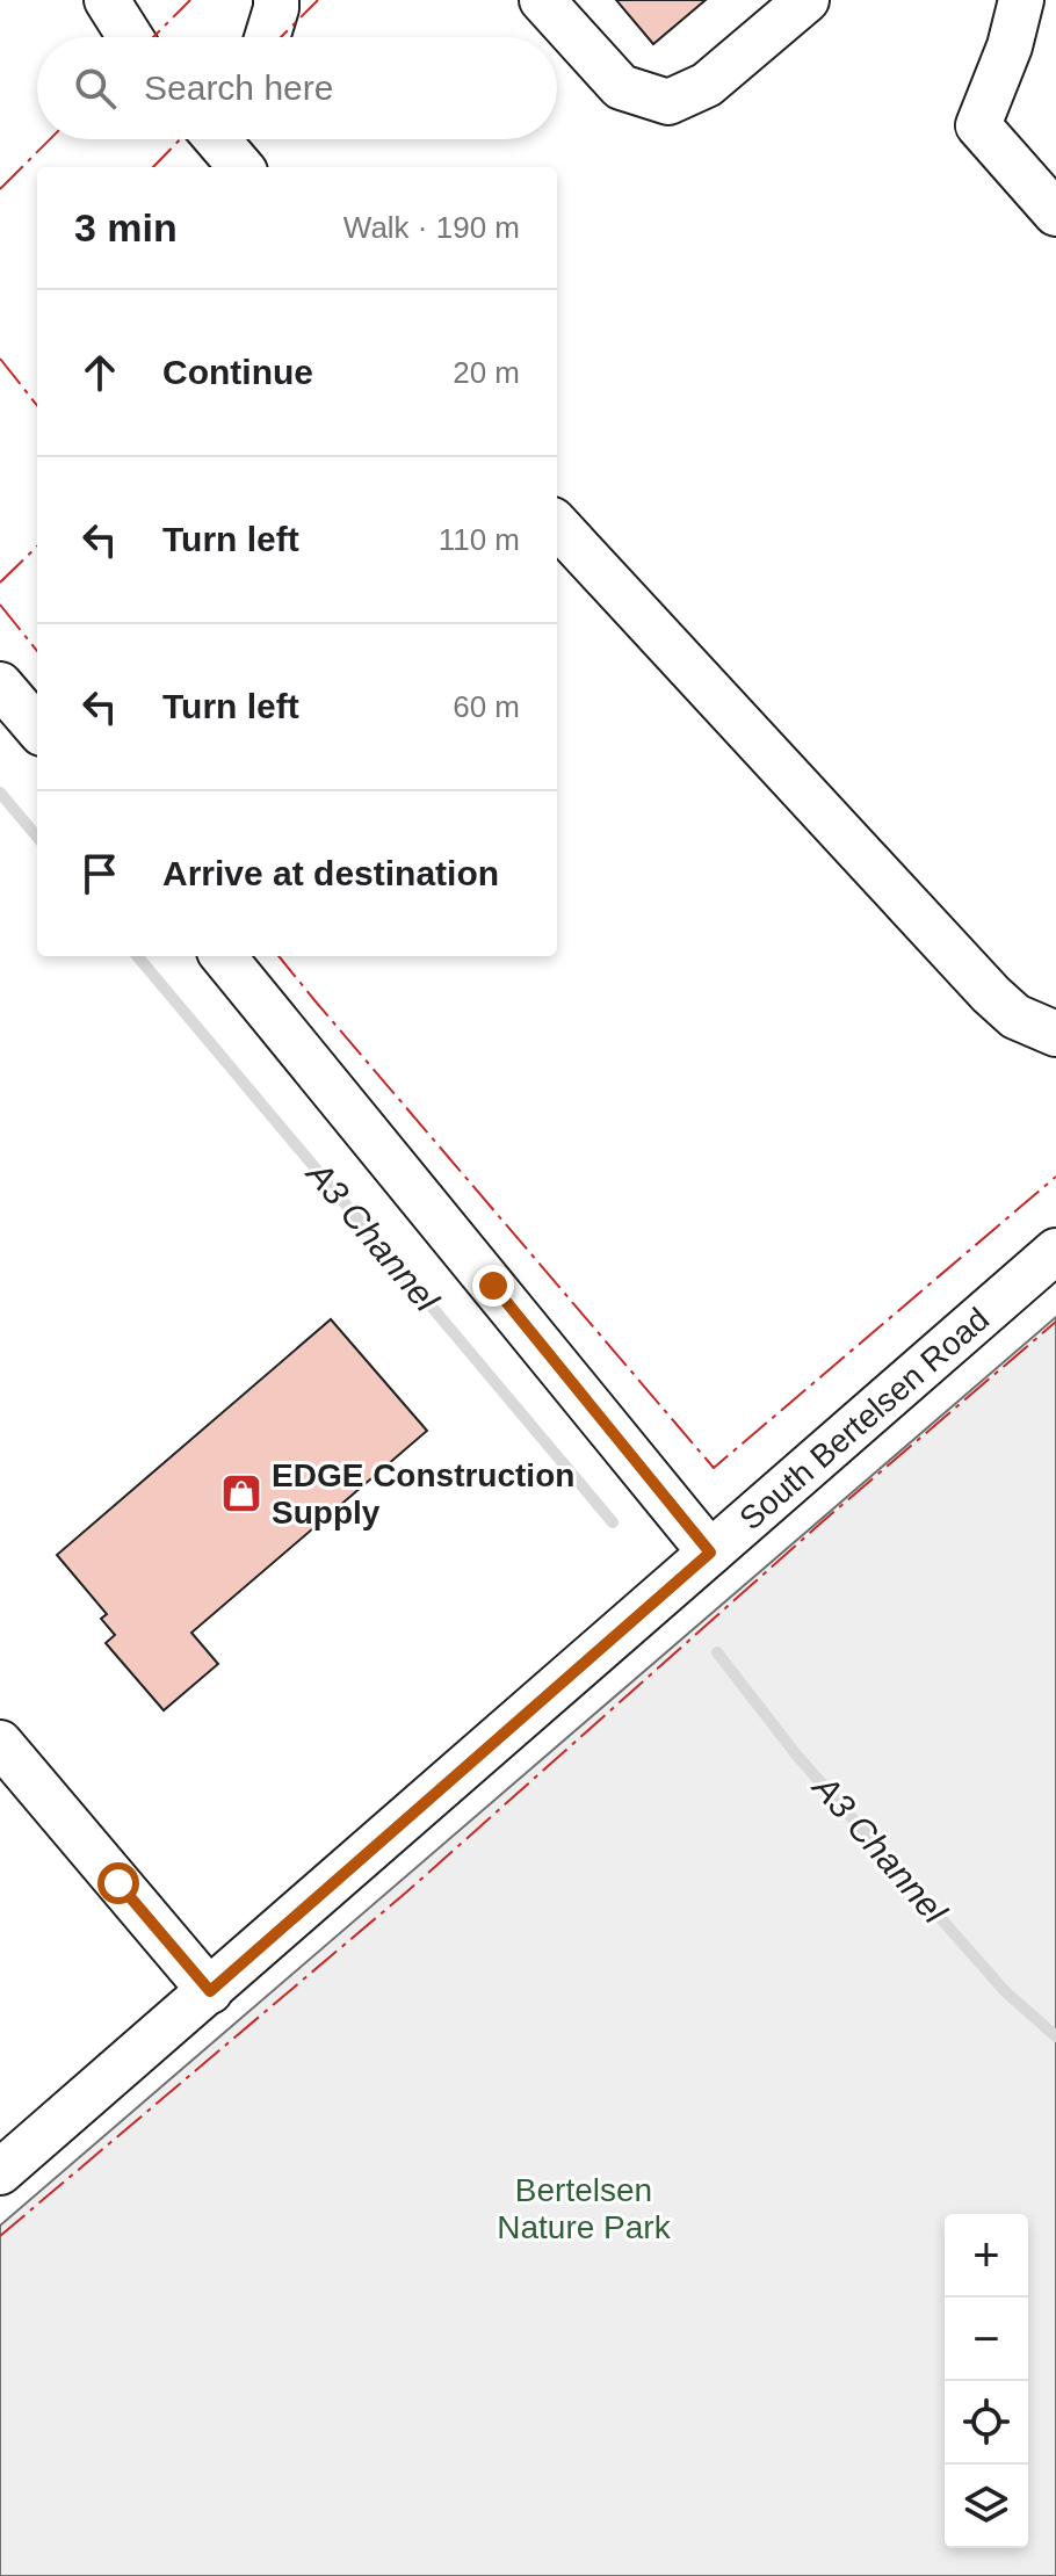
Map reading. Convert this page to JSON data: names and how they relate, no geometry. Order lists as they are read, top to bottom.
{
  "streets": {
    "street": ["South Bertelsen Road"]
  },
  "water": ["A3 Channel"],
  "parks": ["Bertelsen Nature Park"],
  "places": {
    "shop": ["EDGE Construction Supply"]
  },
  "page": {
    "search": "Search here",
    "heading": ["3 min", "Walk · 190 m"],
    "list": [
      ["Continue", "20 m"],
      ["Turn left", "110 m"],
      ["Turn left", "60 m"],
      "Arrive at destination"
    ],
    "map_buttons": ["+", "−"]
  }
}
